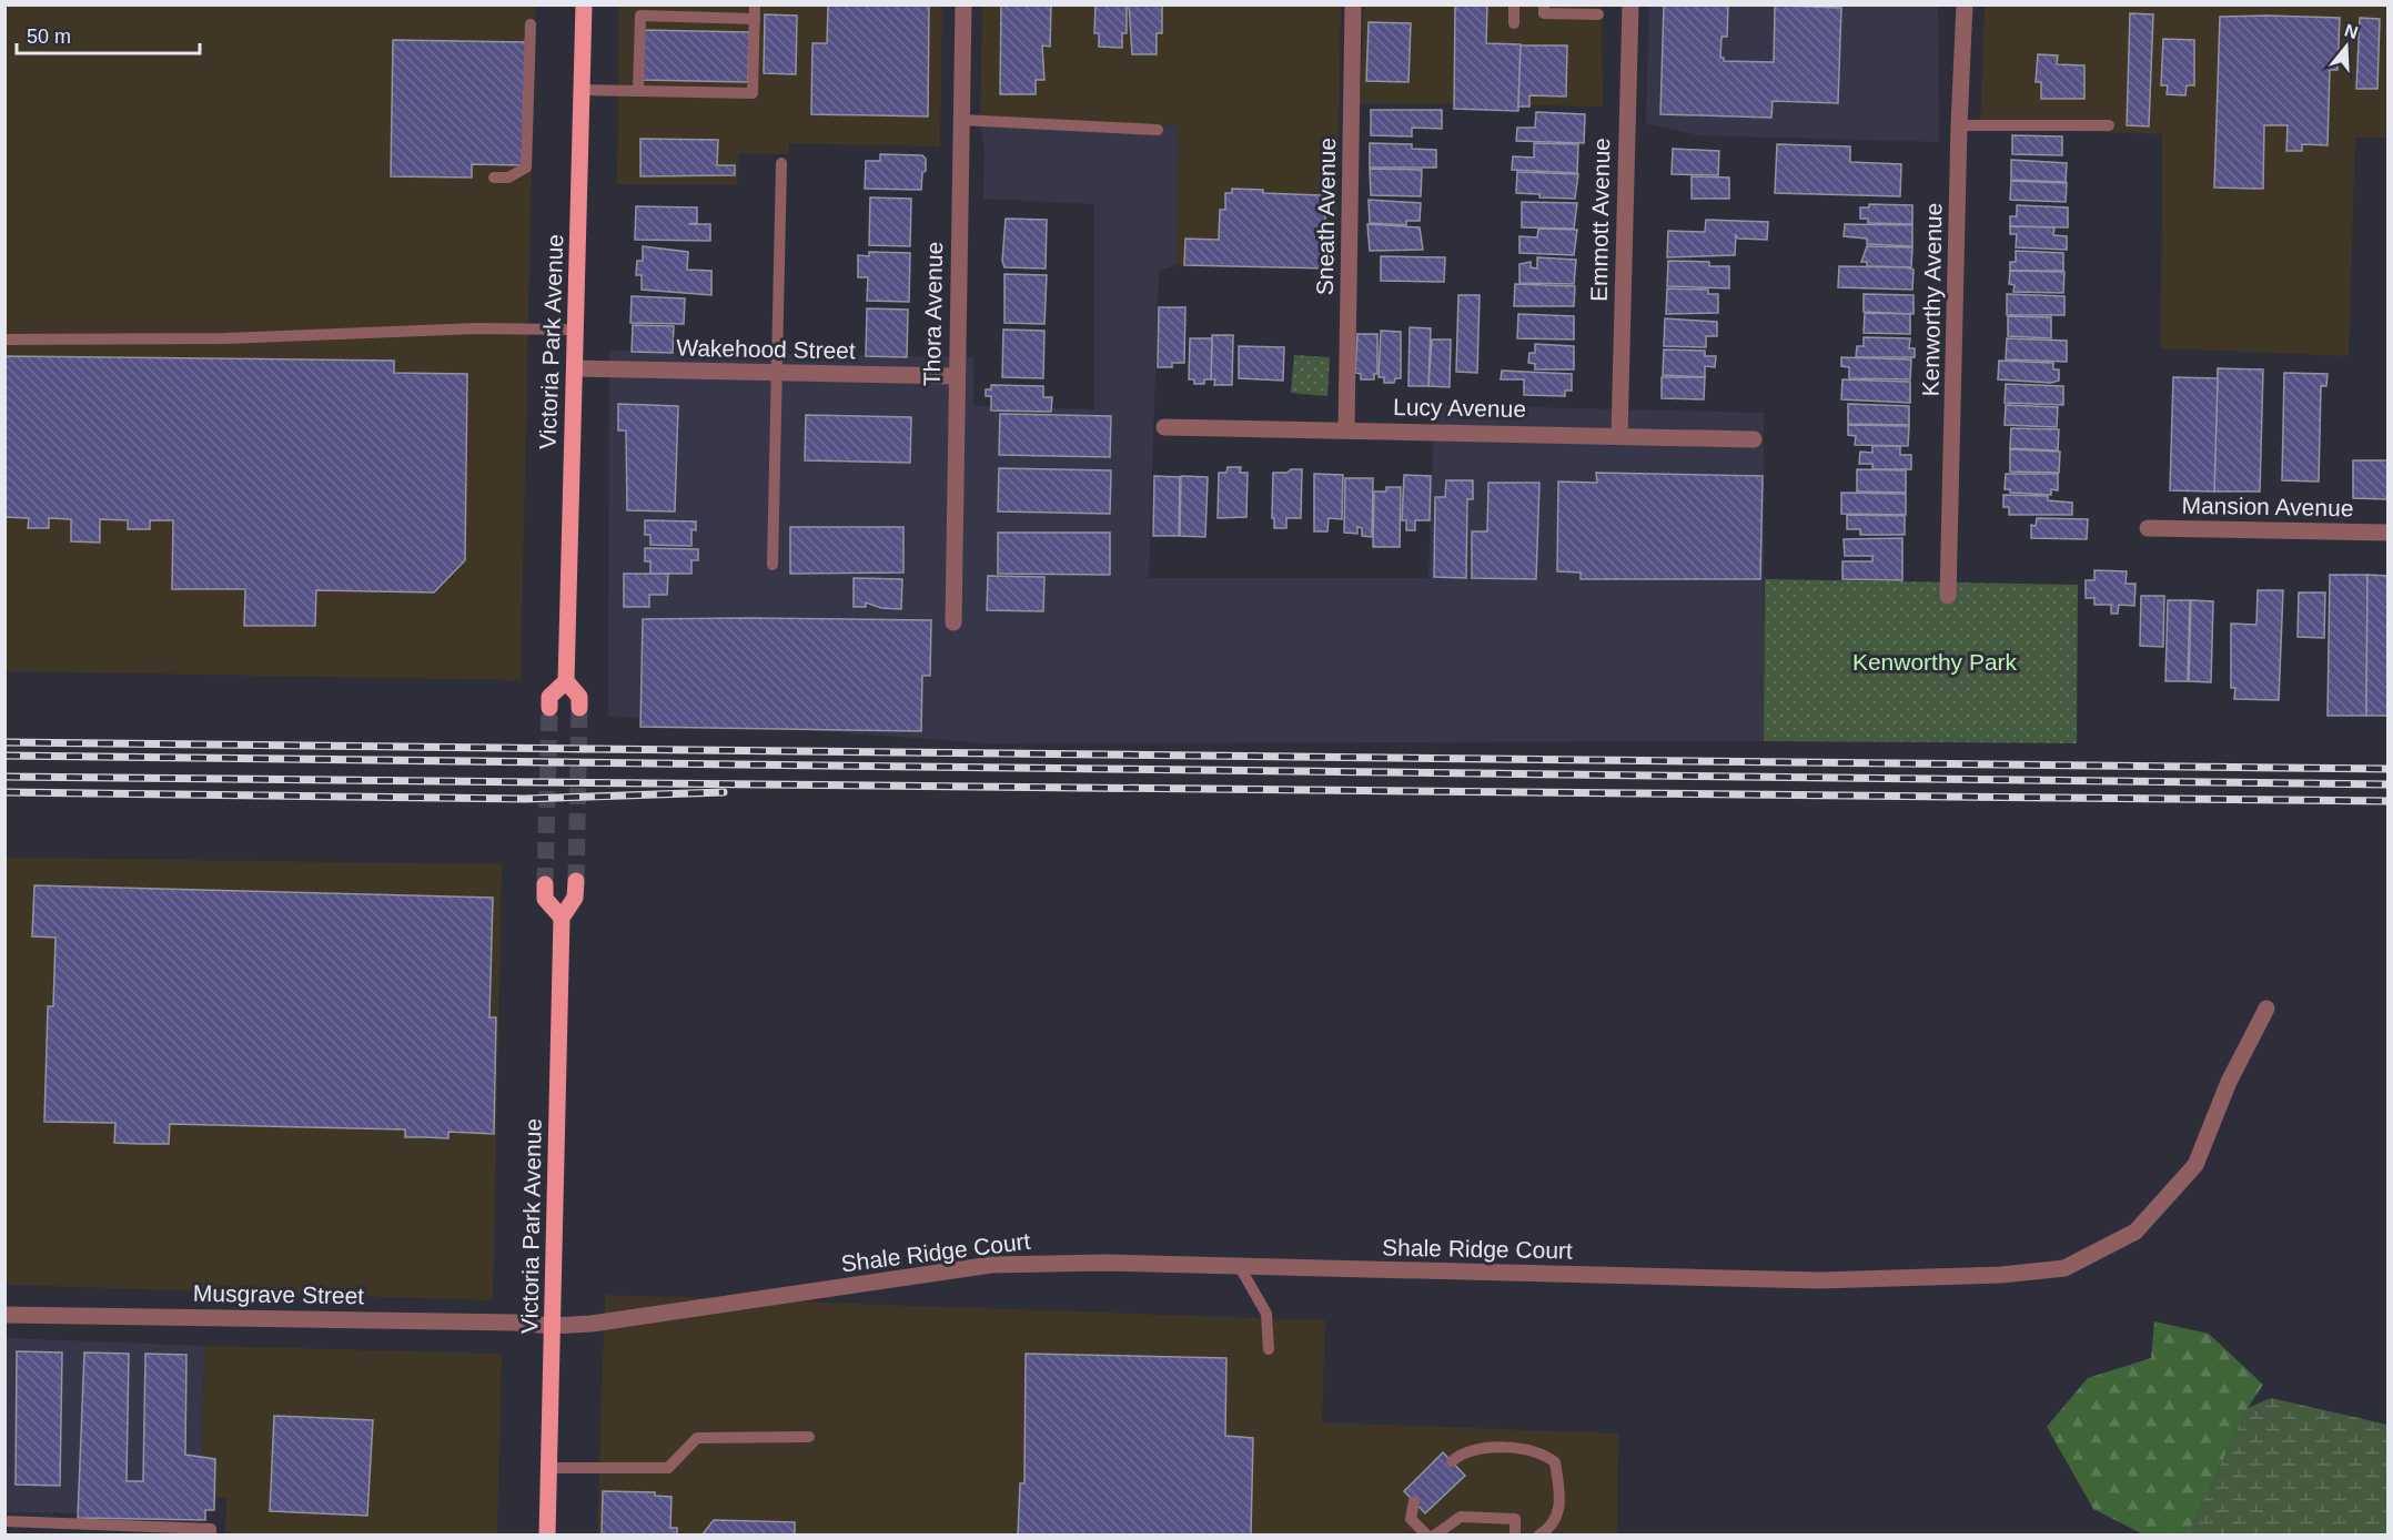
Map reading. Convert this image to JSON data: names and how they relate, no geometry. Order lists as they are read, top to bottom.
{
  "streets": {
    "main road": ["Victoria Park Avenue"],
    "street": [
      "Sneath Avenue",
      "Emmott Avenue",
      "Kenworthy Avenue",
      "Thora Avenue",
      "Wakehood Street",
      "Lucy Avenue",
      "Mansion Avenue",
      "Shale Ridge Court",
      "Musgrave Street"
    ]
  },
  "crossings": [
    ["Sneath Avenue", "Lucy Avenue"],
    ["Emmott Avenue", "Lucy Avenue"],
    ["Thora Avenue", "Wakehood Street"],
    ["Victoria Park Avenue", "Wakehood Street"],
    ["Victoria Park Avenue", "Shale Ridge Court"],
    ["Victoria Park Avenue", "Musgrave Street"],
    ["Shale Ridge Court", "Musgrave Street"]
  ],
  "parks": ["Kenworthy Park"],
  "scale_bar": "50 m",
  "north": "top"
}
